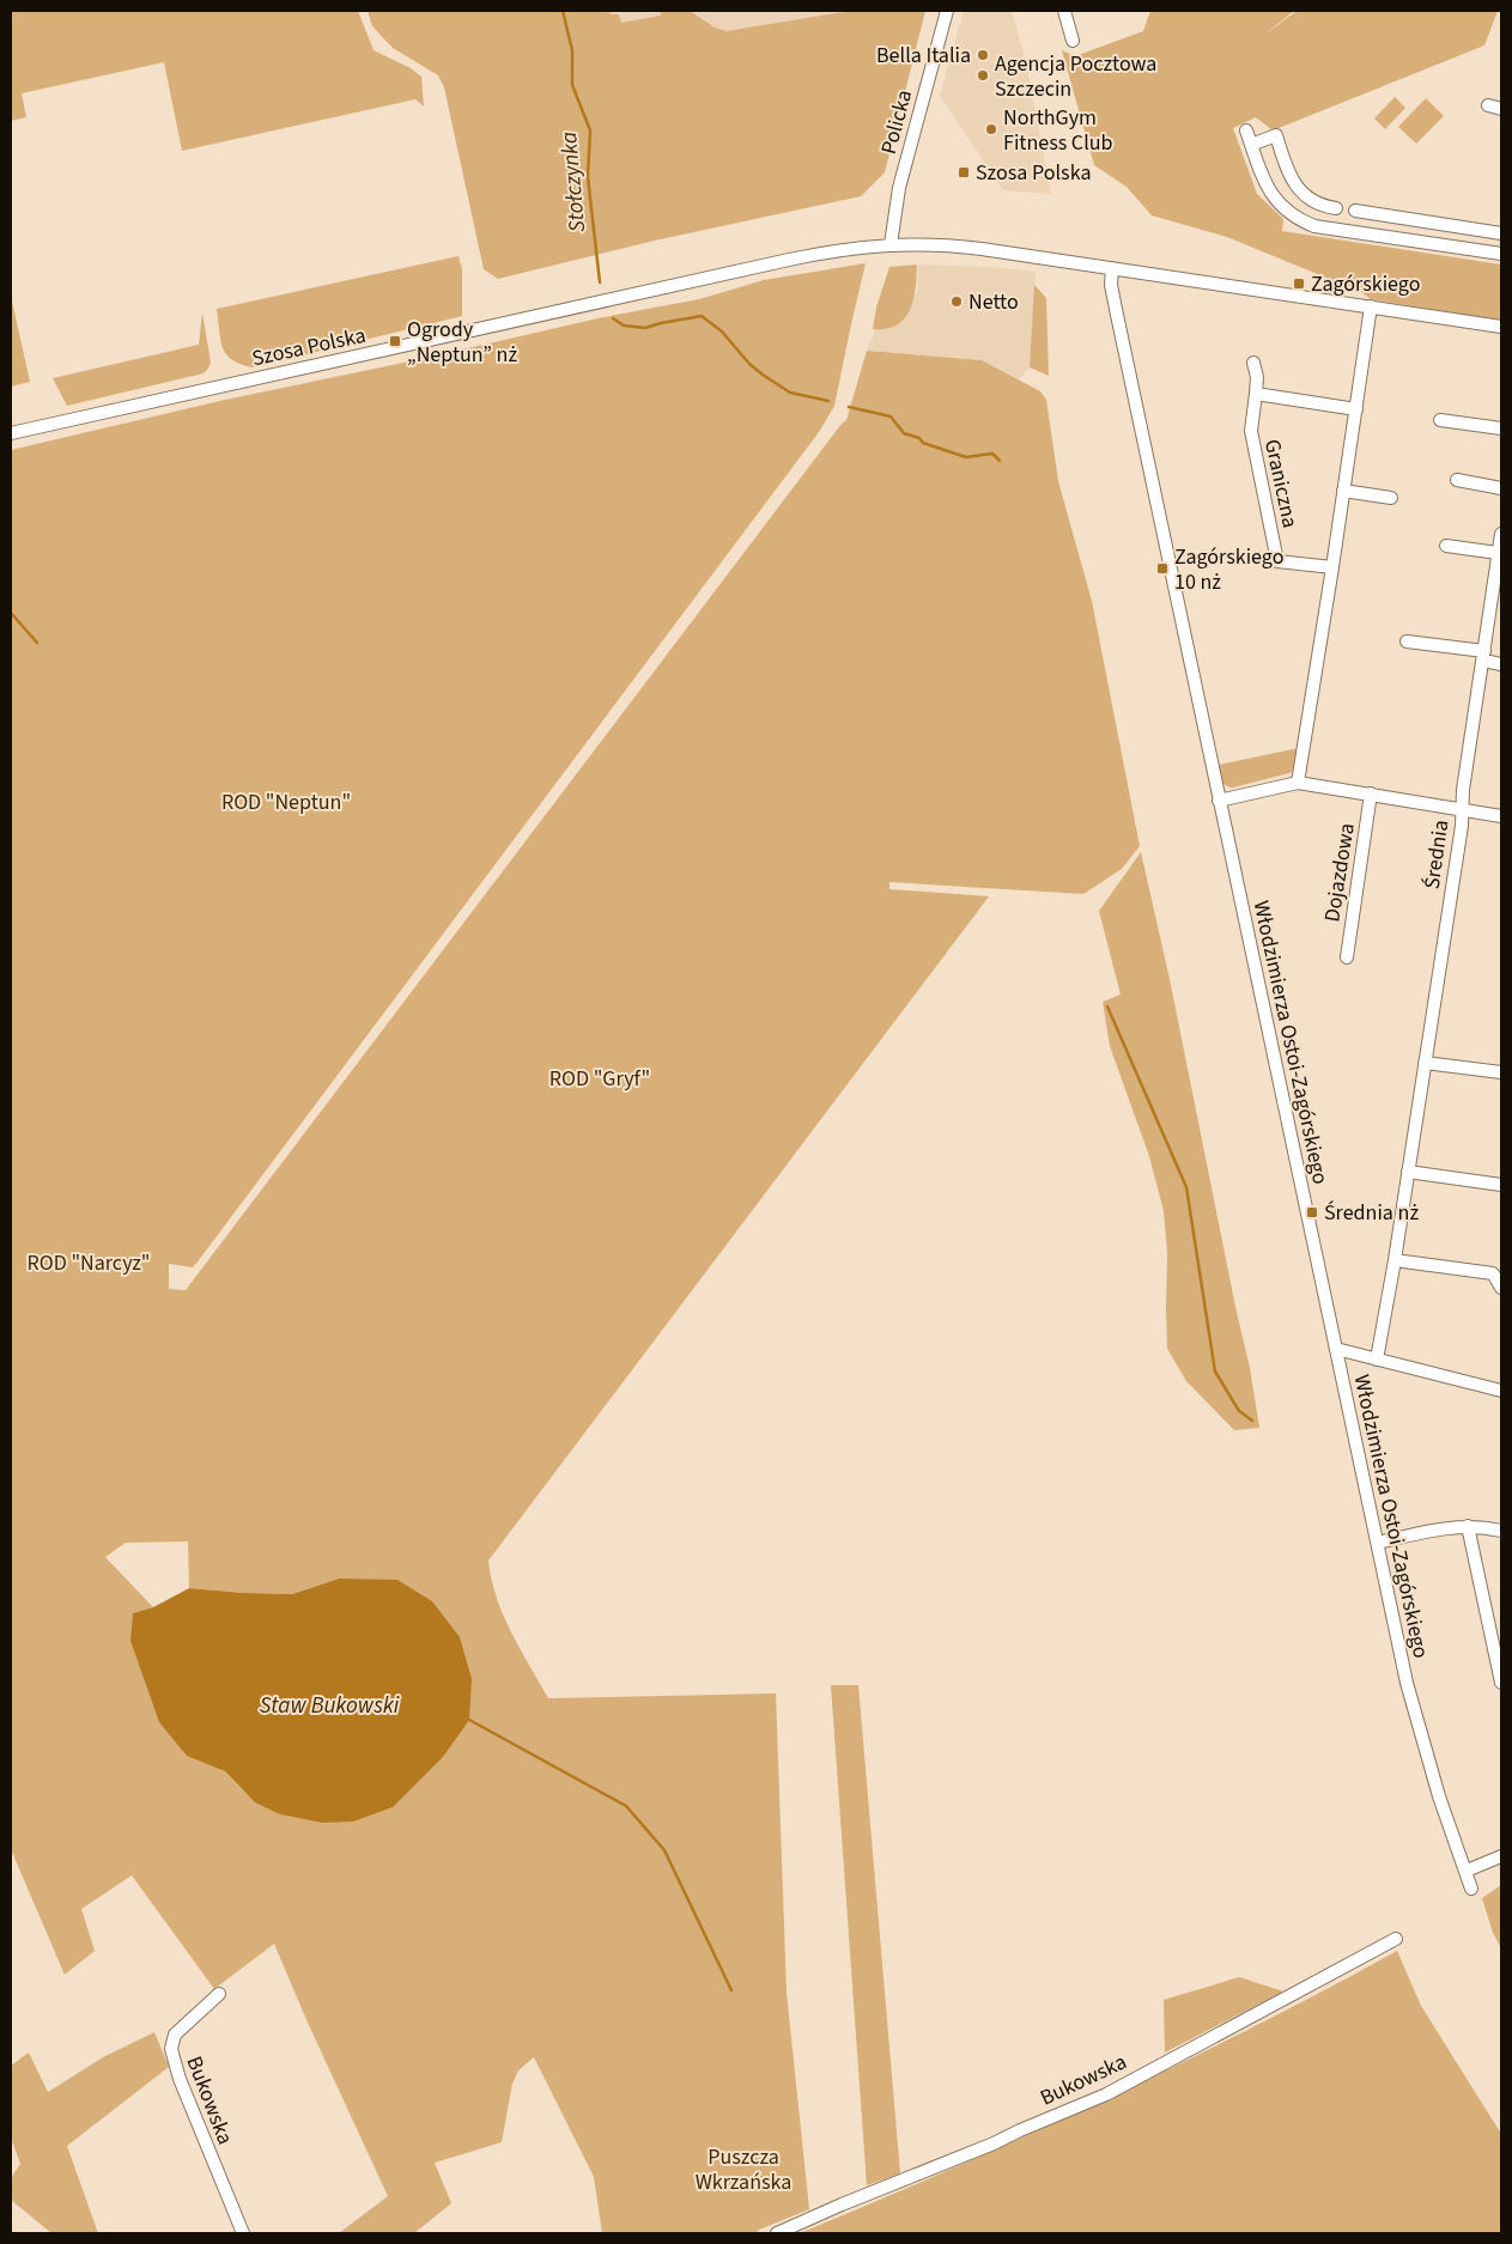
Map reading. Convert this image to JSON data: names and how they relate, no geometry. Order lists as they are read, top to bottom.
{
  "streets": {
    "street": [
      "Policka",
      "Szosa Polska",
      "Graniczna",
      "Średnia",
      "Dojazdowa",
      "Włodzimierza Ostoi-Zagórskiego",
      "Bukowska"
    ]
  },
  "crossings": [
    ["Policka", "Szosa Polska"],
    ["Szosa Polska", "Włodzimierza Ostoi-Zagórskiego"]
  ],
  "water": ["Stołczynka", "Staw Bukowski"],
  "parks": [
    "ROD \"Neptun\"",
    "ROD \"Gryf\"",
    "ROD \"Narcyz\"",
    "Puszcza Wkrzańska"
  ],
  "places": {
    "other": [
      "Bella Italia",
      "Agencja Pocztowa Szczecin",
      "NorthGym Fitness Club",
      "Netto"
    ],
    "transit": [
      "Szosa Polska",
      "Zagórskiego",
      "Ogrody „Neptun” nż",
      "Zagórskiego 10 nż",
      "Średnia nż"
    ]
  }
}
